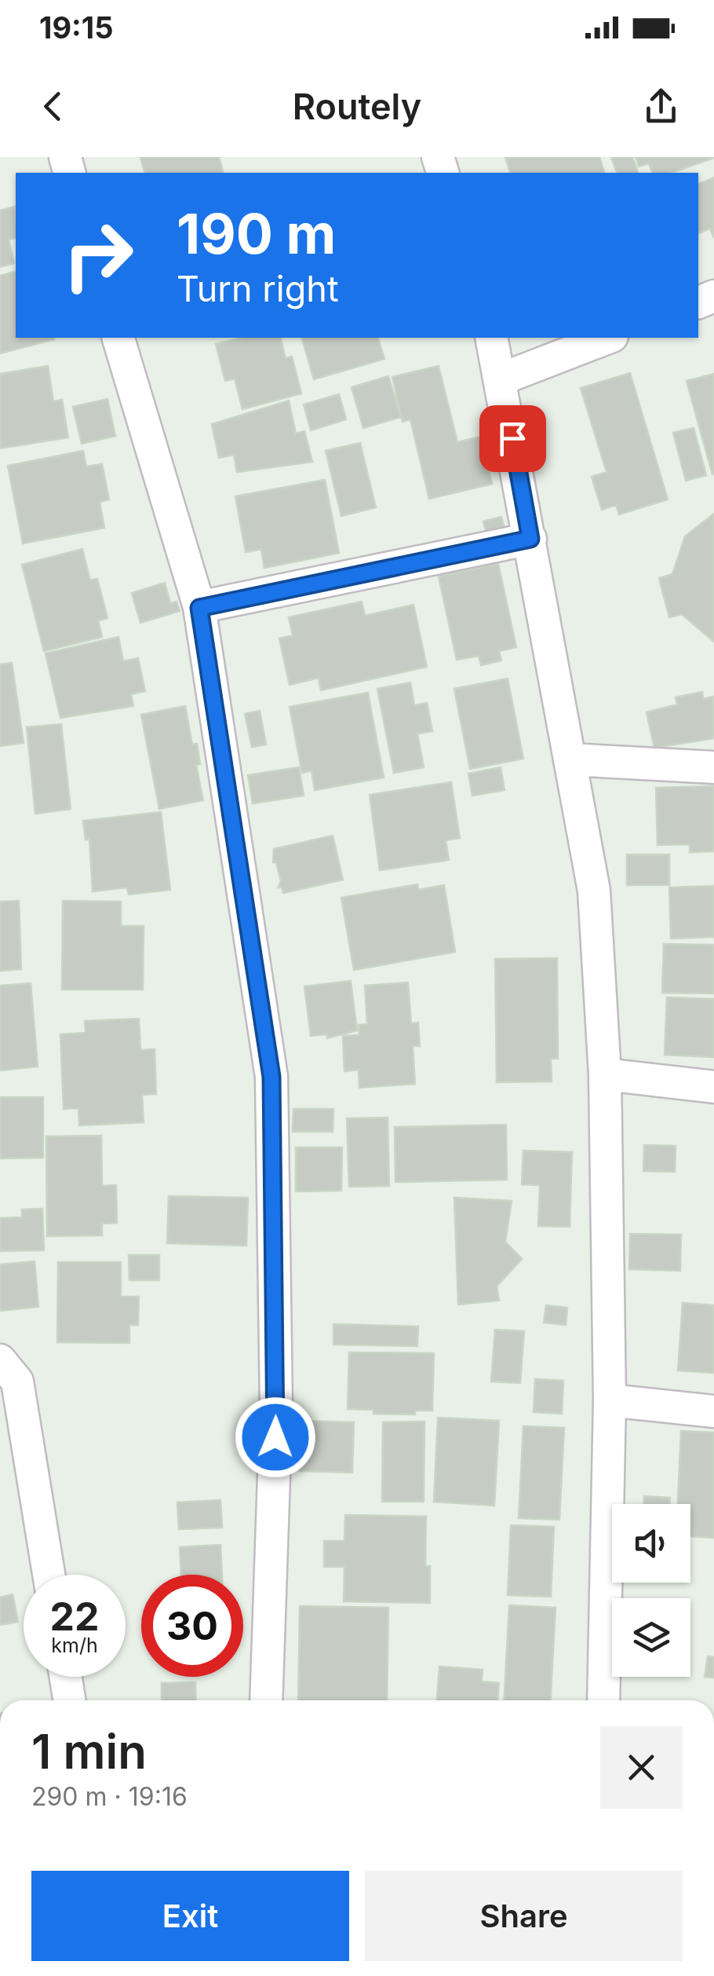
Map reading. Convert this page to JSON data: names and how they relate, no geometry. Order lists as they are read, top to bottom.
{
  "page": {
    "status": "19:15",
    "header": "Routely",
    "turn": ["190 m", "Turn right"],
    "speed": "22 km/h",
    "limit": "30",
    "heading": ["1 min", "290 m · 19:16"],
    "buttons": ["Exit", "Share"]
  }
}
